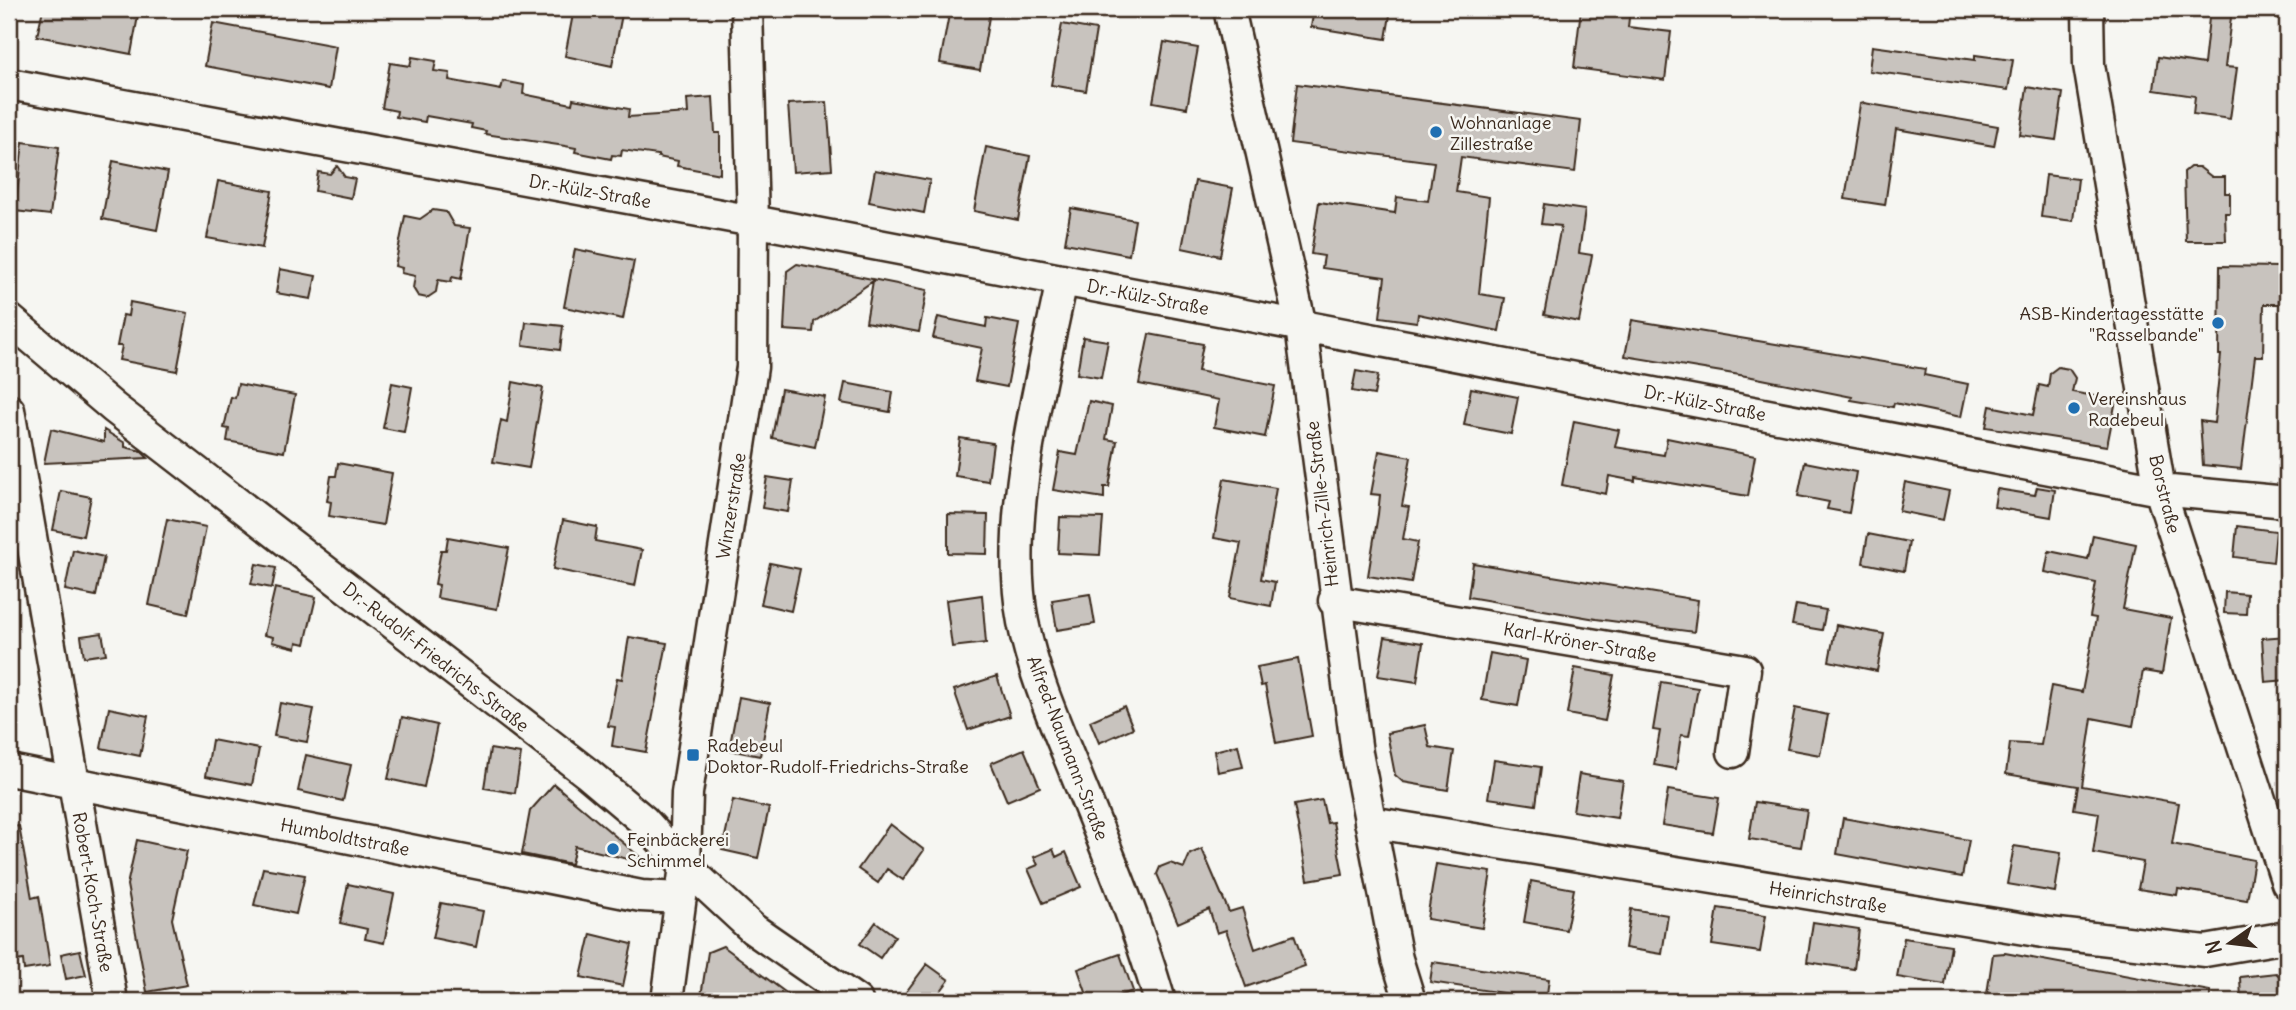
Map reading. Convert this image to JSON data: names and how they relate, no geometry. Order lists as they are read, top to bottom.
{
  "streets": {
    "street": [
      "Dr.-Külz-Straße",
      "Borstraße",
      "Heinrich-Zille-Straße",
      "Winzerstraße",
      "Karl-Kröner-Straße",
      "Dr.-Rudolf-Friedrichs-Straße",
      "Alfred-Naumann-Straße",
      "Humboldtstraße",
      "Robert-Koch-Straße",
      "Heinrichstraße"
    ]
  },
  "crossings": [
    ["Dr.-Külz-Straße", "Borstraße"],
    ["Dr.-Külz-Straße", "Heinrich-Zille-Straße"],
    ["Dr.-Külz-Straße", "Winzerstraße"],
    ["Dr.-Külz-Straße", "Alfred-Naumann-Straße"],
    ["Heinrich-Zille-Straße", "Karl-Kröner-Straße"],
    ["Heinrich-Zille-Straße", "Heinrichstraße"],
    ["Winzerstraße", "Dr.-Rudolf-Friedrichs-Straße"],
    ["Winzerstraße", "Humboldtstraße"],
    ["Humboldtstraße", "Robert-Koch-Straße"]
  ],
  "places": {
    "other": [
      "Wohnanlage Zillestraße",
      "ASB-Kindertagesstätte \"Rasselbande\"",
      "Vereinshaus Radebeul",
      "Feinbäckerei Schimmel"
    ],
    "transit": ["Radebeul Doktor-Rudolf-Friedrichs-Straße"]
  },
  "north": "left"
}
